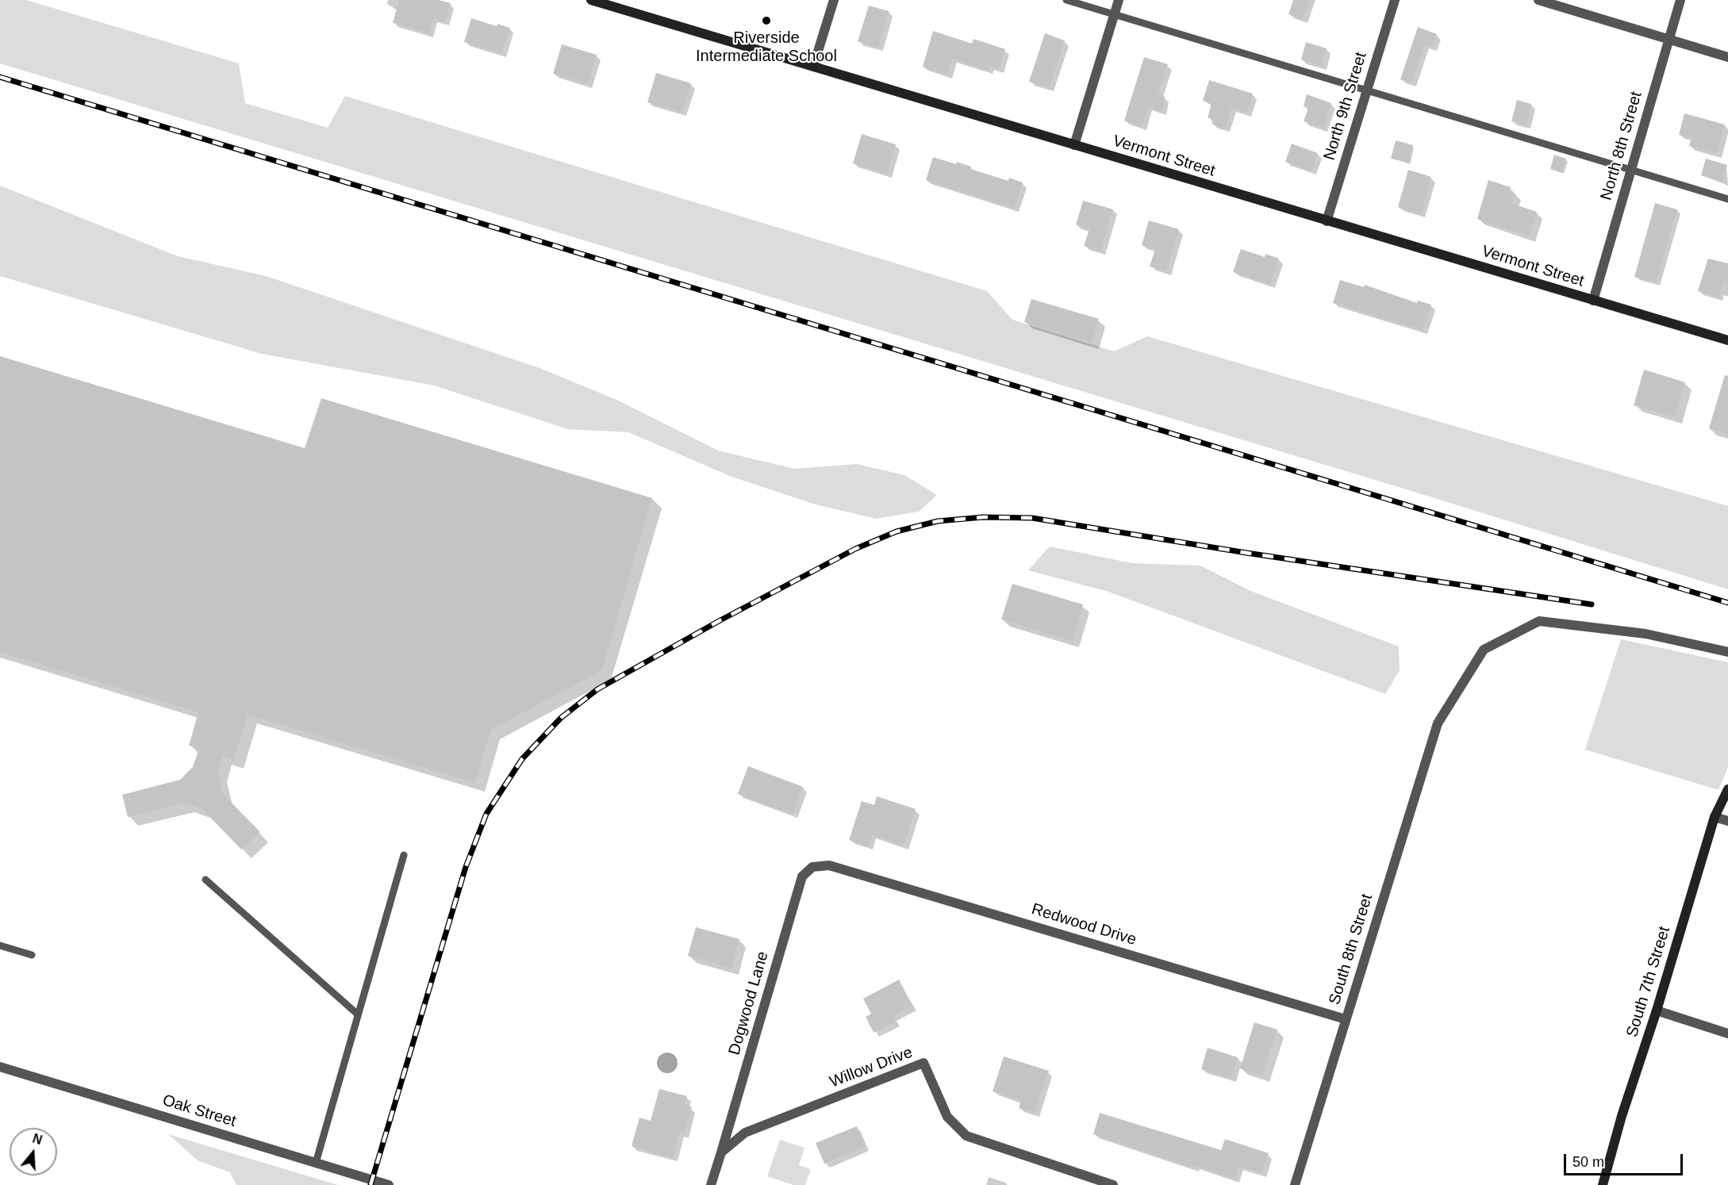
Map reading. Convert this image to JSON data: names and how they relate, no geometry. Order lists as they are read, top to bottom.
{
  "streets": {
    "street": [
      "North 9th Street",
      "North 8th Street",
      "Vermont Street",
      "Redwood Drive",
      "South 8th Street",
      "South 7th Street",
      "Dogwood Lane",
      "Willow Drive",
      "Oak Street"
    ]
  },
  "crossings": [
    ["North 9th Street", "Vermont Street"],
    ["North 8th Street", "Vermont Street"],
    ["Redwood Drive", "South 8th Street"],
    ["Redwood Drive", "Dogwood Lane"],
    ["Dogwood Lane", "Willow Drive"]
  ],
  "places": ["Riverside Intermediate School"],
  "scale_bar": "50 m",
  "north": "top"
}
